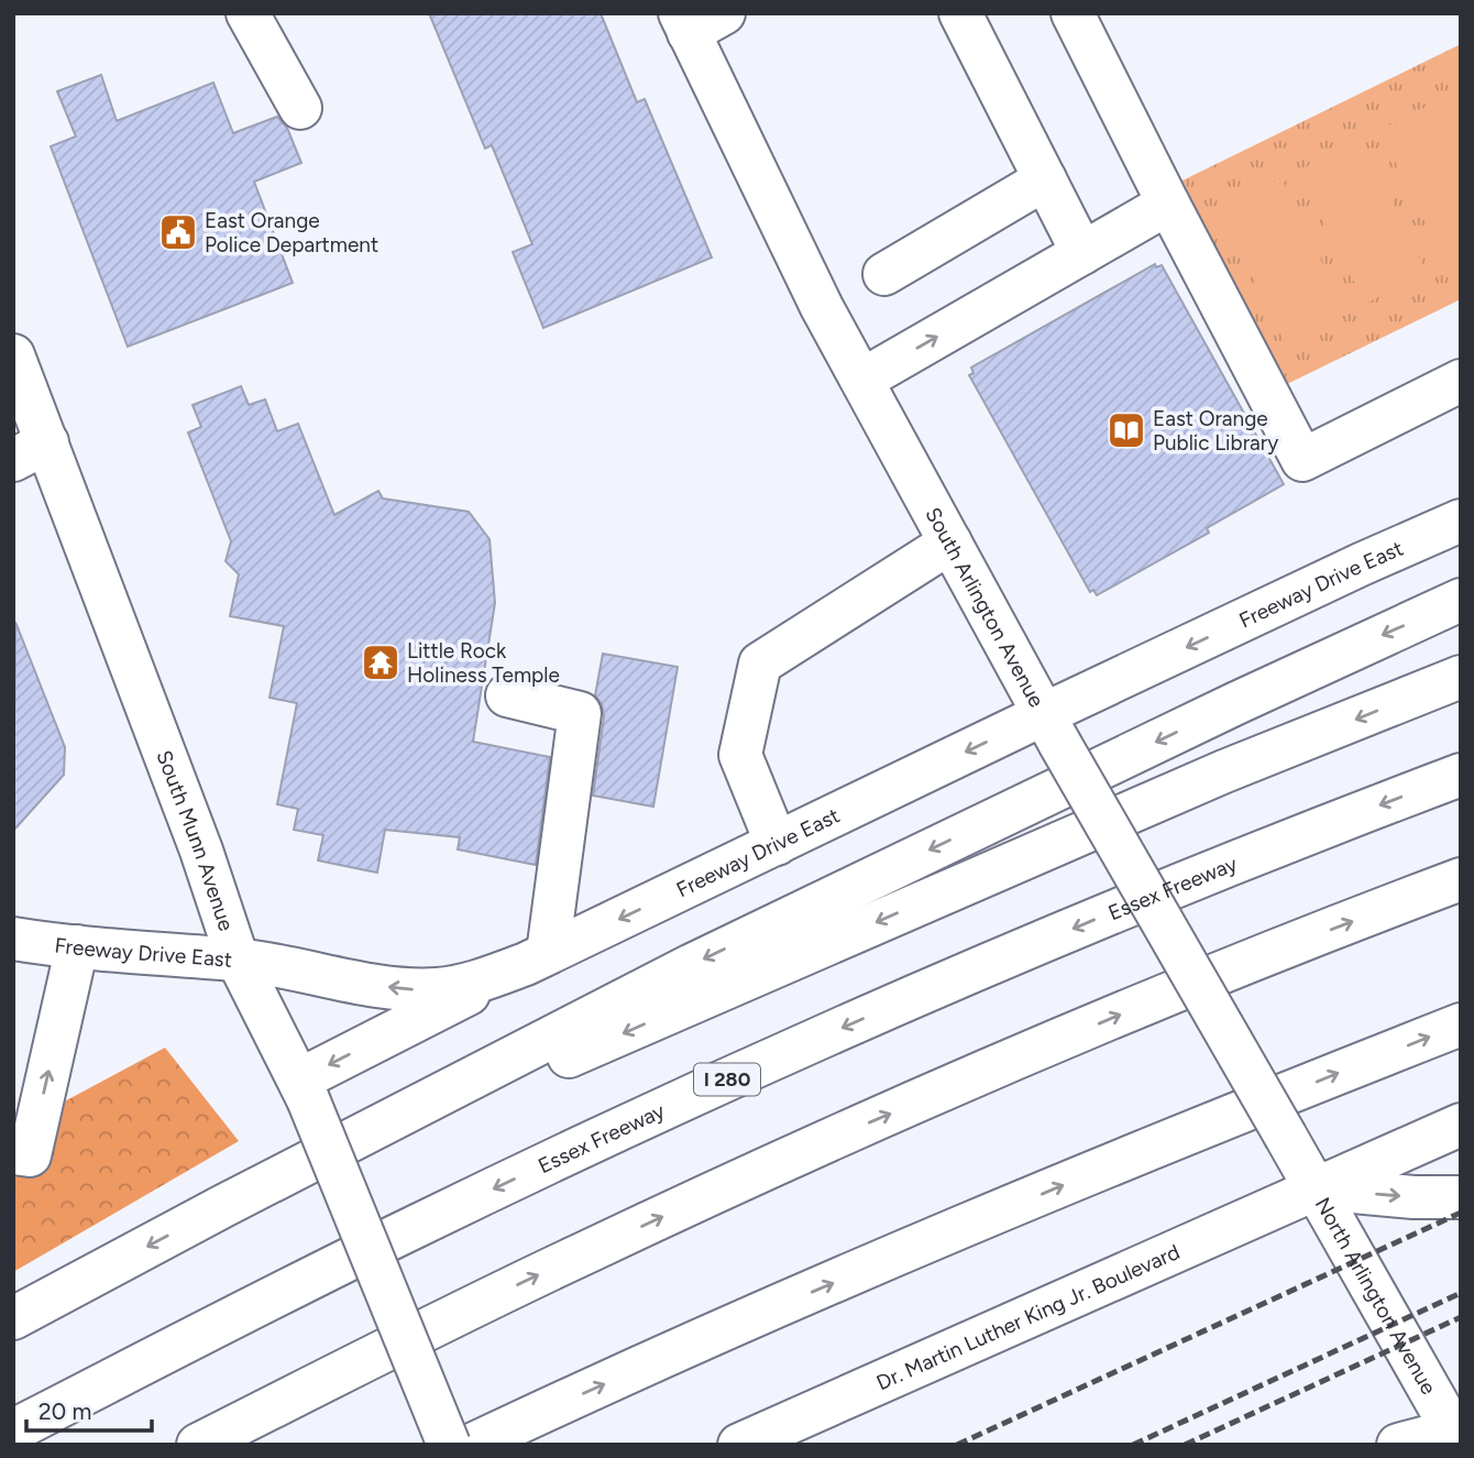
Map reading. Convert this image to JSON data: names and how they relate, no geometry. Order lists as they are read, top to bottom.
{
  "streets": {
    "main road": [
      "Freeway Drive East",
      "South Arlington Avenue",
      "South Munn Avenue",
      "Essex Freeway",
      "I 280",
      "North Arlington Avenue",
      "Dr. Martin Luther King Jr. Boulevard"
    ]
  },
  "crossings": [
    ["Freeway Drive East", "South Arlington Avenue"],
    ["Freeway Drive East", "South Munn Avenue"],
    ["South Arlington Avenue", "North Arlington Avenue"],
    ["South Arlington Avenue", "Dr. Martin Luther King Jr. Boulevard"],
    ["North Arlington Avenue", "Dr. Martin Luther King Jr. Boulevard"]
  ],
  "places": {
    "public building": ["East Orange Police Department"],
    "library": ["East Orange Public Library"],
    "temple": ["Little Rock Holiness Temple"]
  },
  "scale_bar": "20 m"
}
